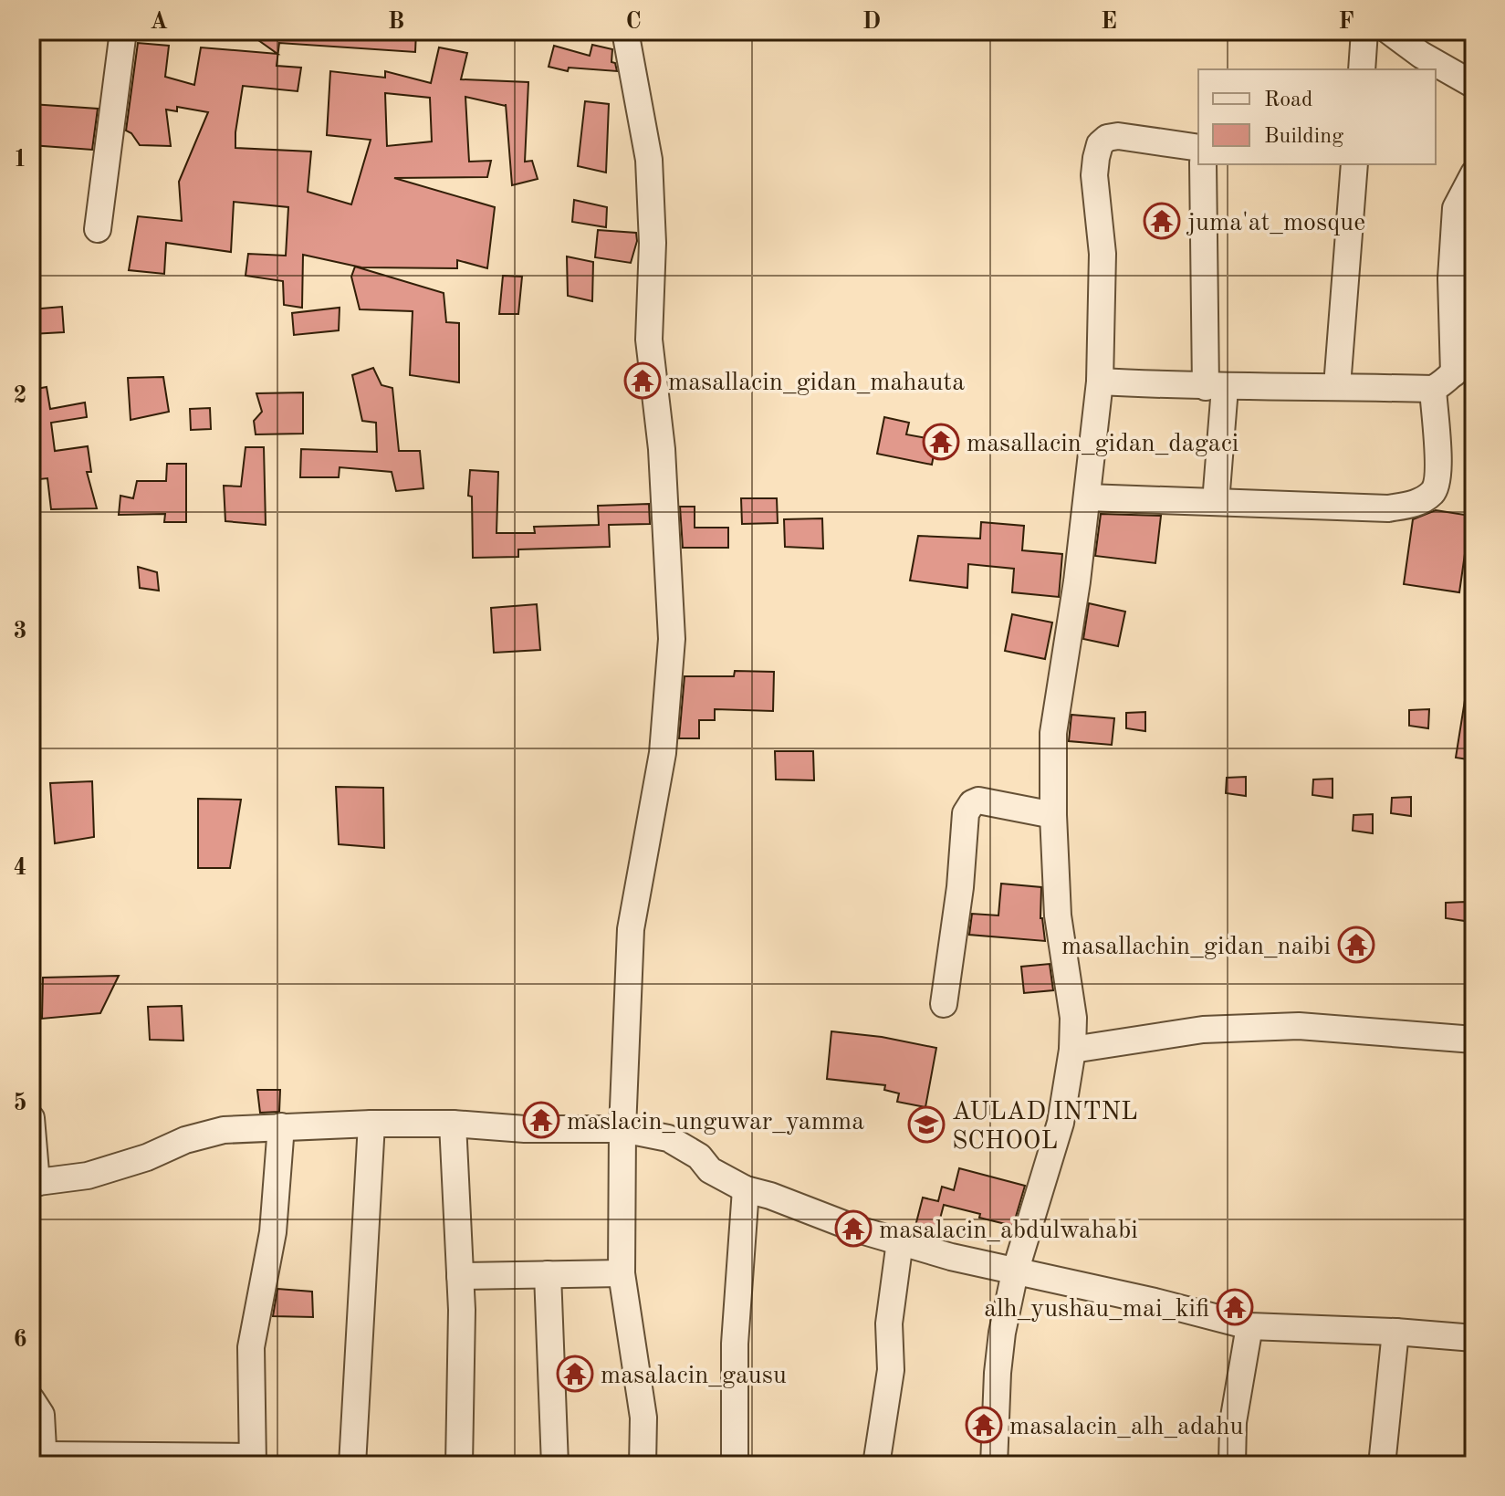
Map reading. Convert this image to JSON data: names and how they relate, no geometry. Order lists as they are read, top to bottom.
{
  "places": {
    "temple": [
      "juma'at_mosque",
      "masallacin_gidan_mahauta",
      "masallacin_gidan_dagaci",
      "masallachin_gidan_naibi",
      "maslacin_unguwar_yamma",
      "masalacin_abdulwahabi",
      "alh_yushau_mai_kifi",
      "masalacin_gausu",
      "masalacin_alh_adahu"
    ],
    "school or university": ["AULAD INTNL SCHOOL"]
  },
  "legend": ["Road", "Building"],
  "grid": {
    "columns": [
      "A",
      "B",
      "C",
      "D",
      "E",
      "F"
    ],
    "rows": [
      "1",
      "2",
      "3",
      "4",
      "5",
      "6"
    ]
  }
}
